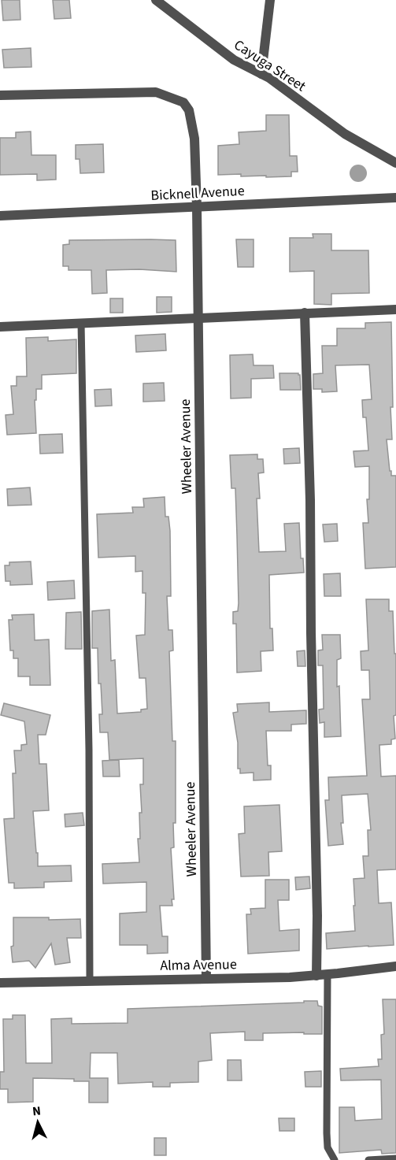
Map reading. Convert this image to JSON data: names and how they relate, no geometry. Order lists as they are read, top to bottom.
{
  "streets": {
    "street": [
      "Cayuga Street",
      "Bicknell Avenue",
      "Wheeler Avenue",
      "Alma Avenue"
    ]
  },
  "crossings": [
    ["Bicknell Avenue", "Wheeler Avenue"],
    ["Wheeler Avenue", "Alma Avenue"]
  ],
  "north": "top"
}
